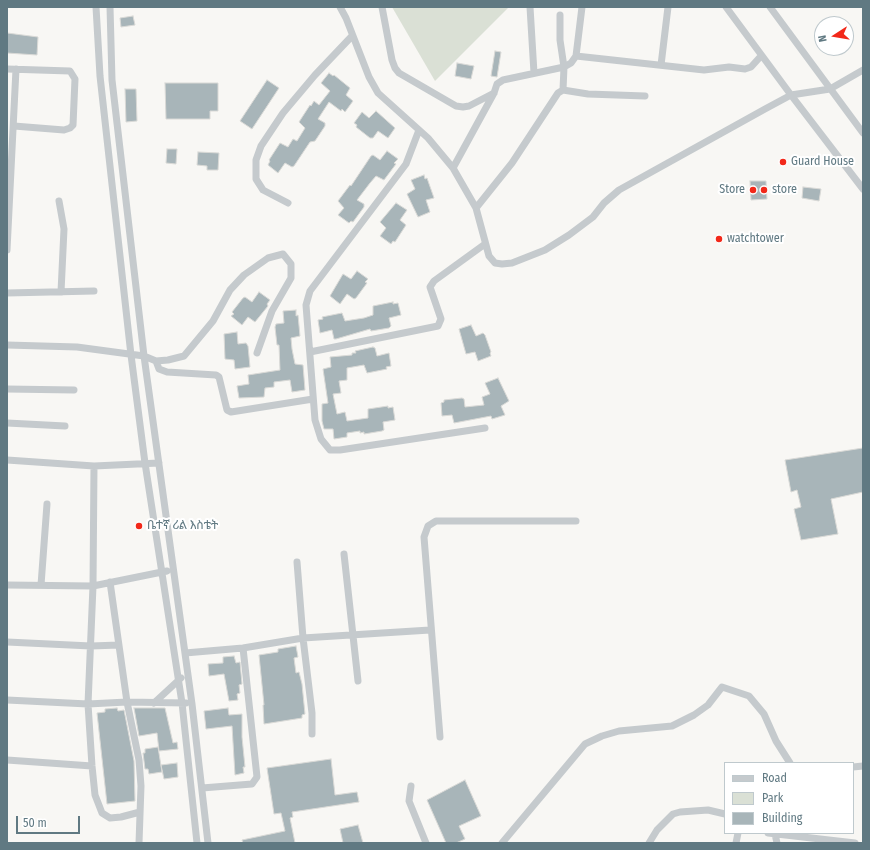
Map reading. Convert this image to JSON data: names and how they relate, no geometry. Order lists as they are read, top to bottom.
{
  "places": [
    "Guard House",
    "Store",
    "store",
    "watchtower",
    "ቤተኛ ሪል እስቴት"
  ],
  "legend": ["Road", "Park", "Building"],
  "scale_bar": "50 m",
  "north": "left"
}
